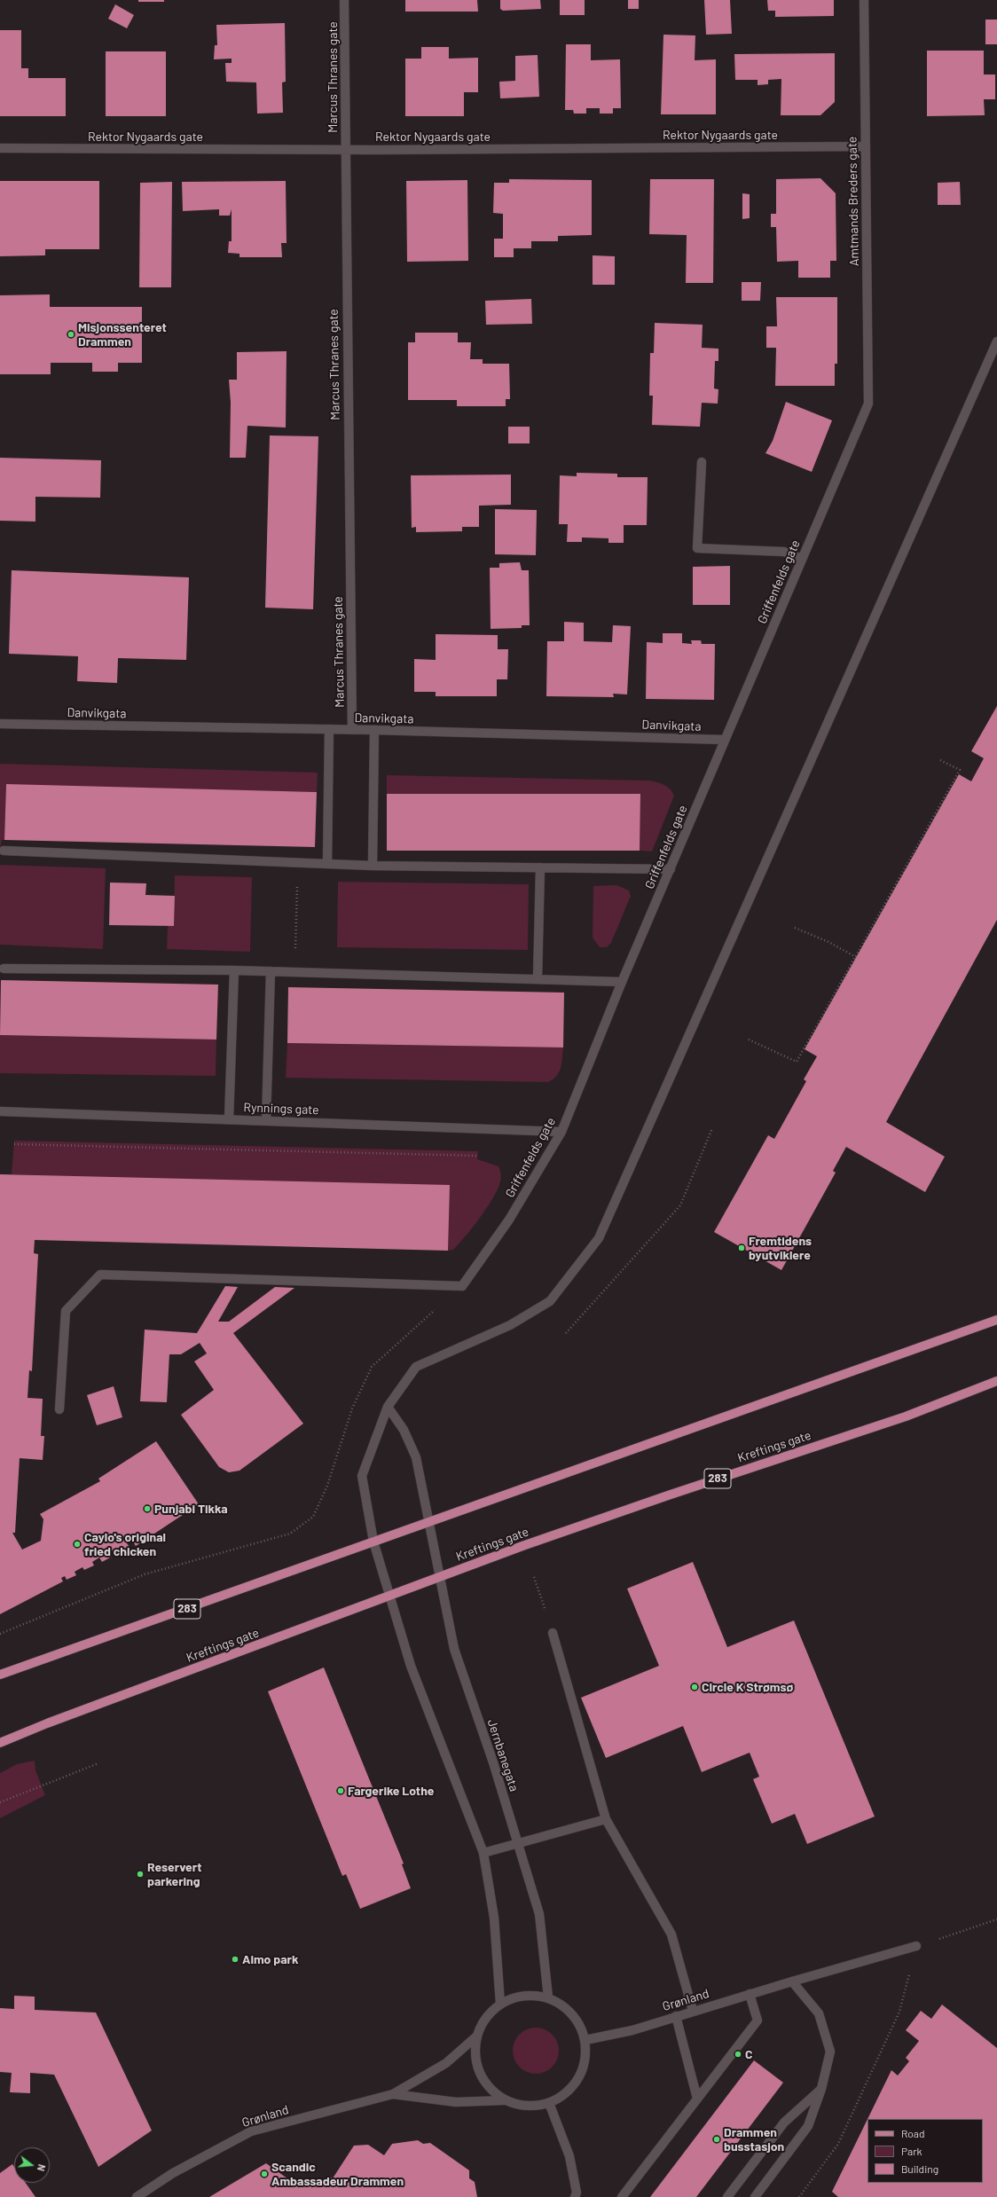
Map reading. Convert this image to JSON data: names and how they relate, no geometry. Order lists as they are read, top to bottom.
{
  "streets": {
    "main road": ["Kreftings gate", "283"],
    "street": [
      "Marcus Thranes gate",
      "Rektor Nygaards gate",
      "Amtmands Breders gate",
      "Griffenfelds gate",
      "Danvikgata",
      "Rynnings gate",
      "Jernbanegata",
      "Grønland"
    ]
  },
  "crossings": [
    ["Marcus Thranes gate", "Rektor Nygaards gate"],
    ["Marcus Thranes gate", "Danvikgata"],
    ["Rektor Nygaards gate", "Amtmands Breders gate"],
    ["Amtmands Breders gate", "Griffenfelds gate"],
    ["Griffenfelds gate", "Danvikgata"],
    ["Griffenfelds gate", "Rynnings gate"],
    ["Kreftings gate", "Jernbanegata"],
    ["283", "Jernbanegata"],
    ["Jernbanegata", "Grønland"]
  ],
  "places": [
    "Misjonssenteret Drammen",
    "Fremtidens byutviklere",
    "Punjabi Tikka",
    "Caylo's original fried chicken",
    "Circle K Strømsø",
    "Fargerike Lothe",
    "Reservert parkering",
    "Aimo park",
    "C",
    "Drammen busstasjon",
    "Scandic Ambassadeur Drammen"
  ],
  "legend": ["Road", "Park", "Building"],
  "north": "right"
}
